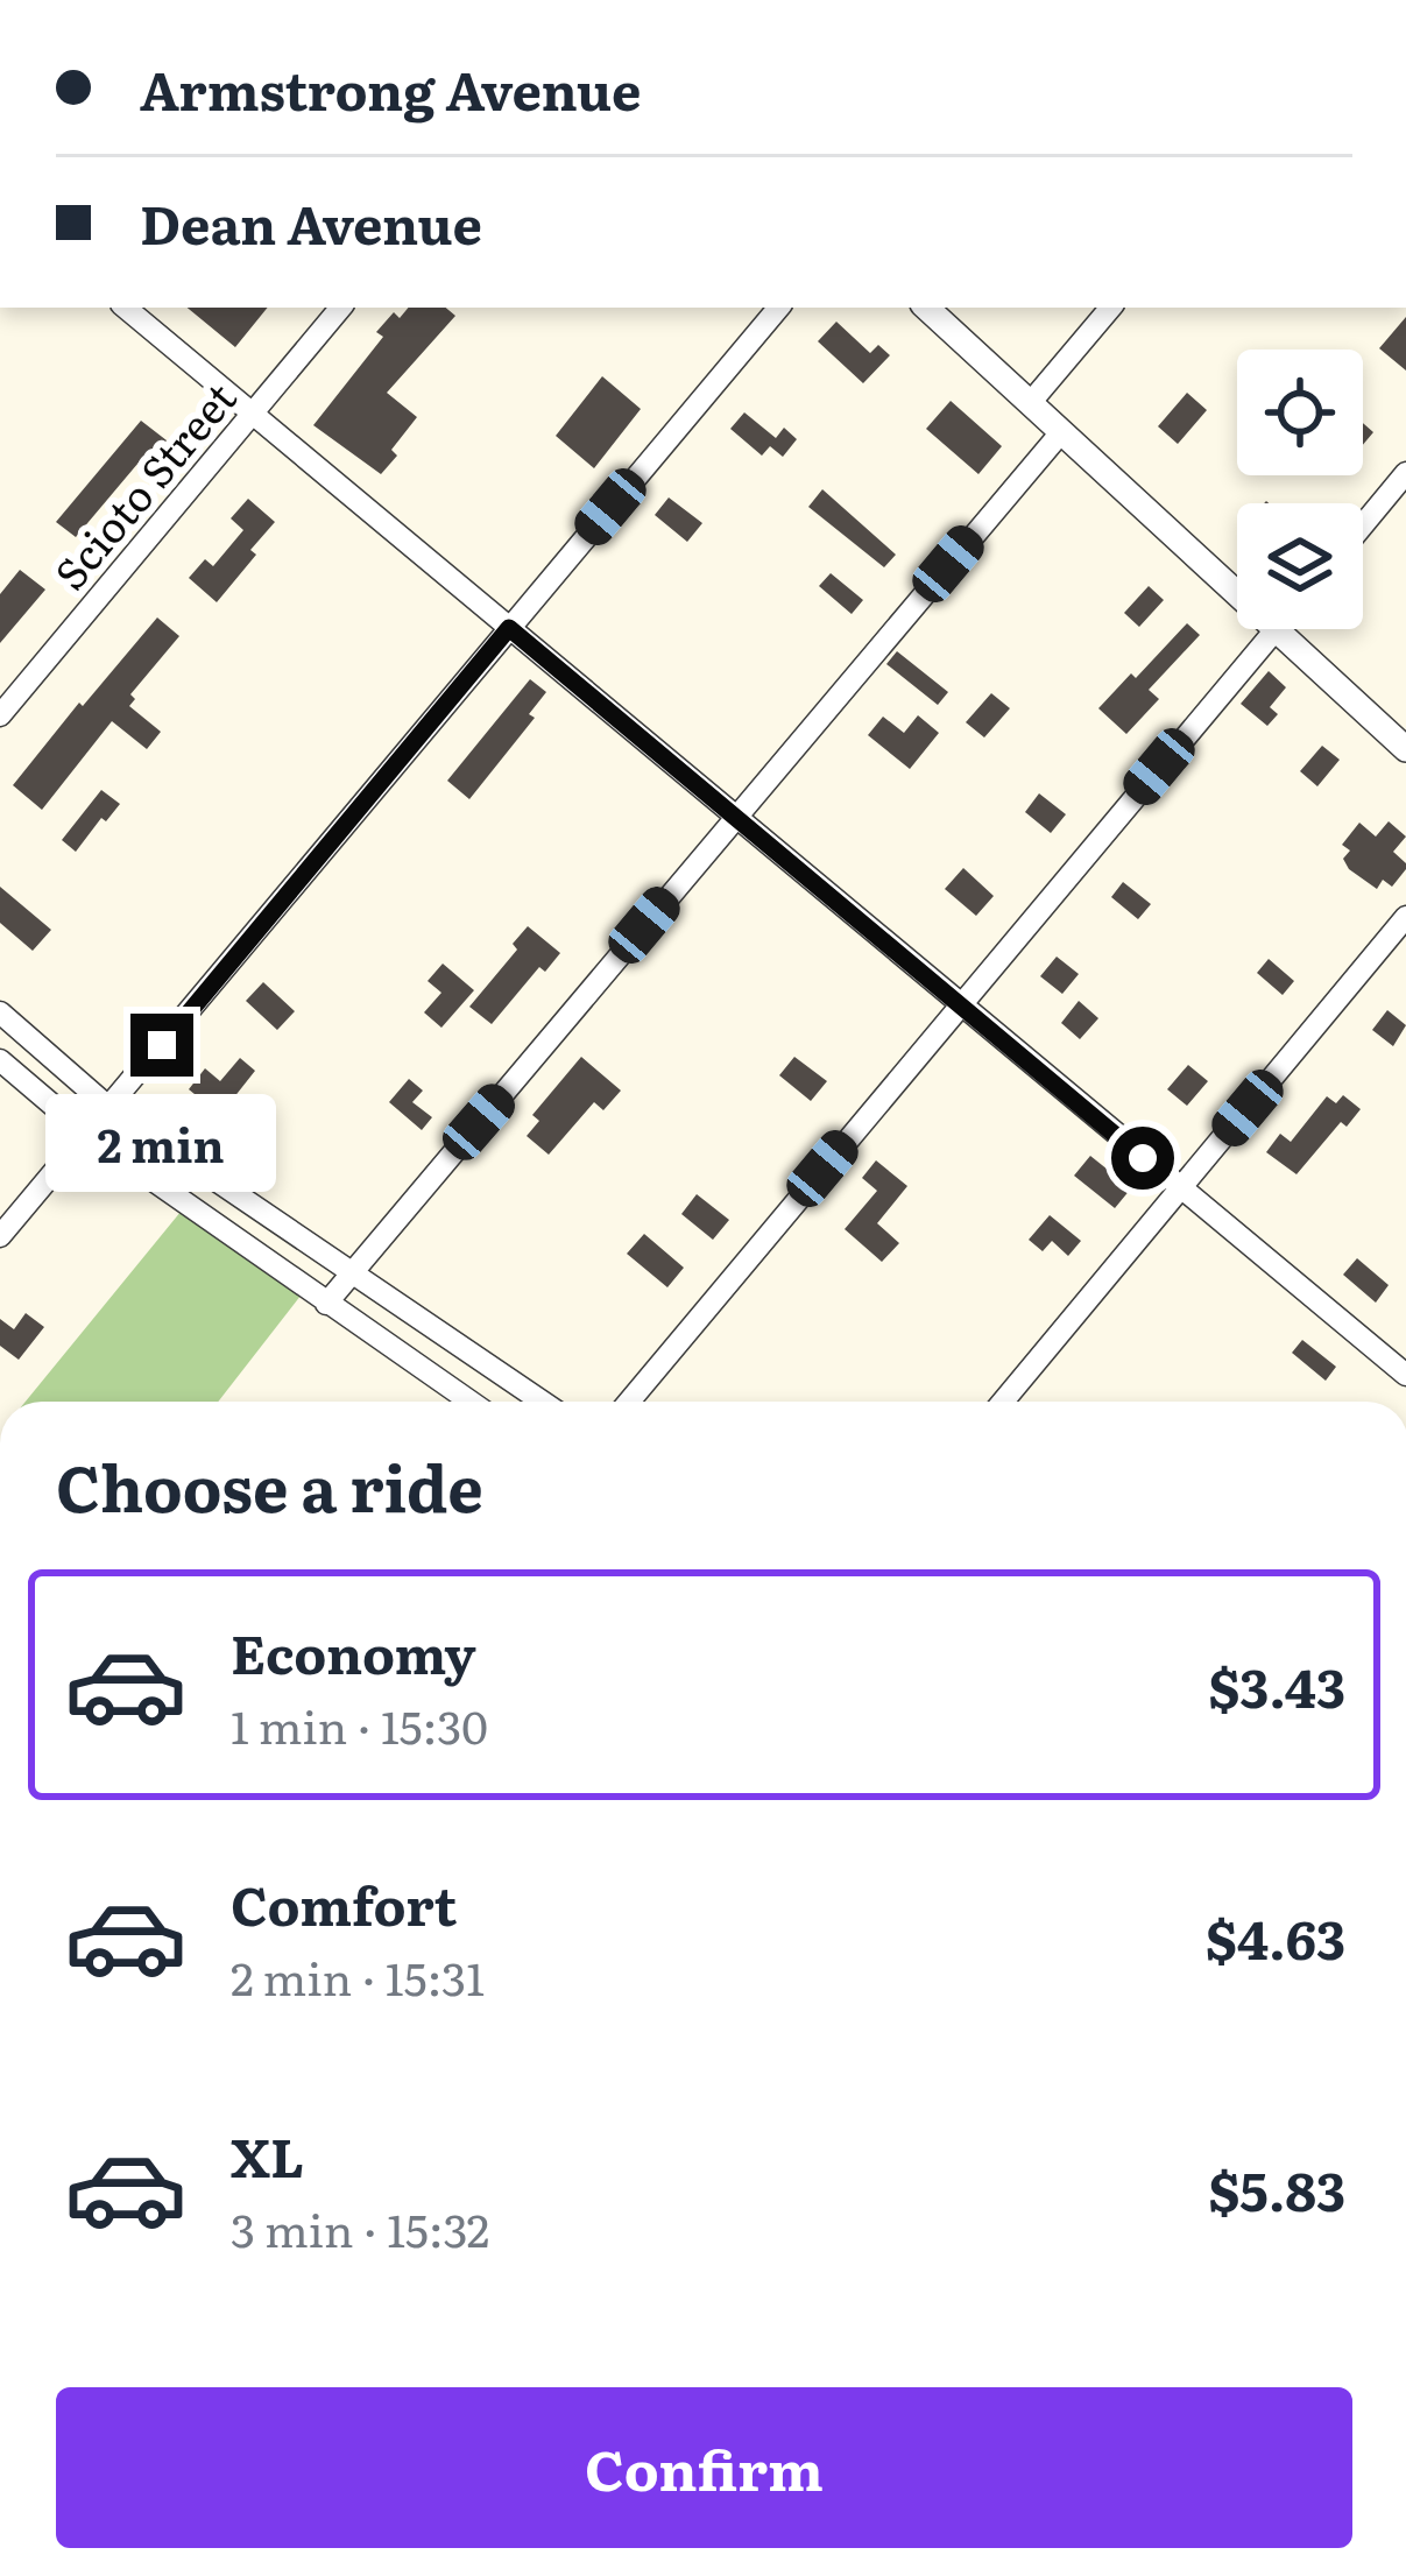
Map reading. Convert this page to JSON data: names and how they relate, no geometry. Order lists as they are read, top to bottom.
{
  "streets": {
    "street": ["Scioto Street"]
  },
  "page": {
    "banner": ["Armstrong Avenue", "Dean Avenue"],
    "bubble": "2 min",
    "heading": "Choose a ride",
    "list": [
      {
        "name": "Economy",
        "note": "1 min · 15:30",
        "value": "$3.43"
      },
      {
        "name": "Comfort",
        "note": "2 min · 15:31",
        "value": "$4.63"
      },
      {
        "name": "XL",
        "note": "3 min · 15:32",
        "value": "$5.83"
      }
    ],
    "buttons": "Confirm"
  }
}
